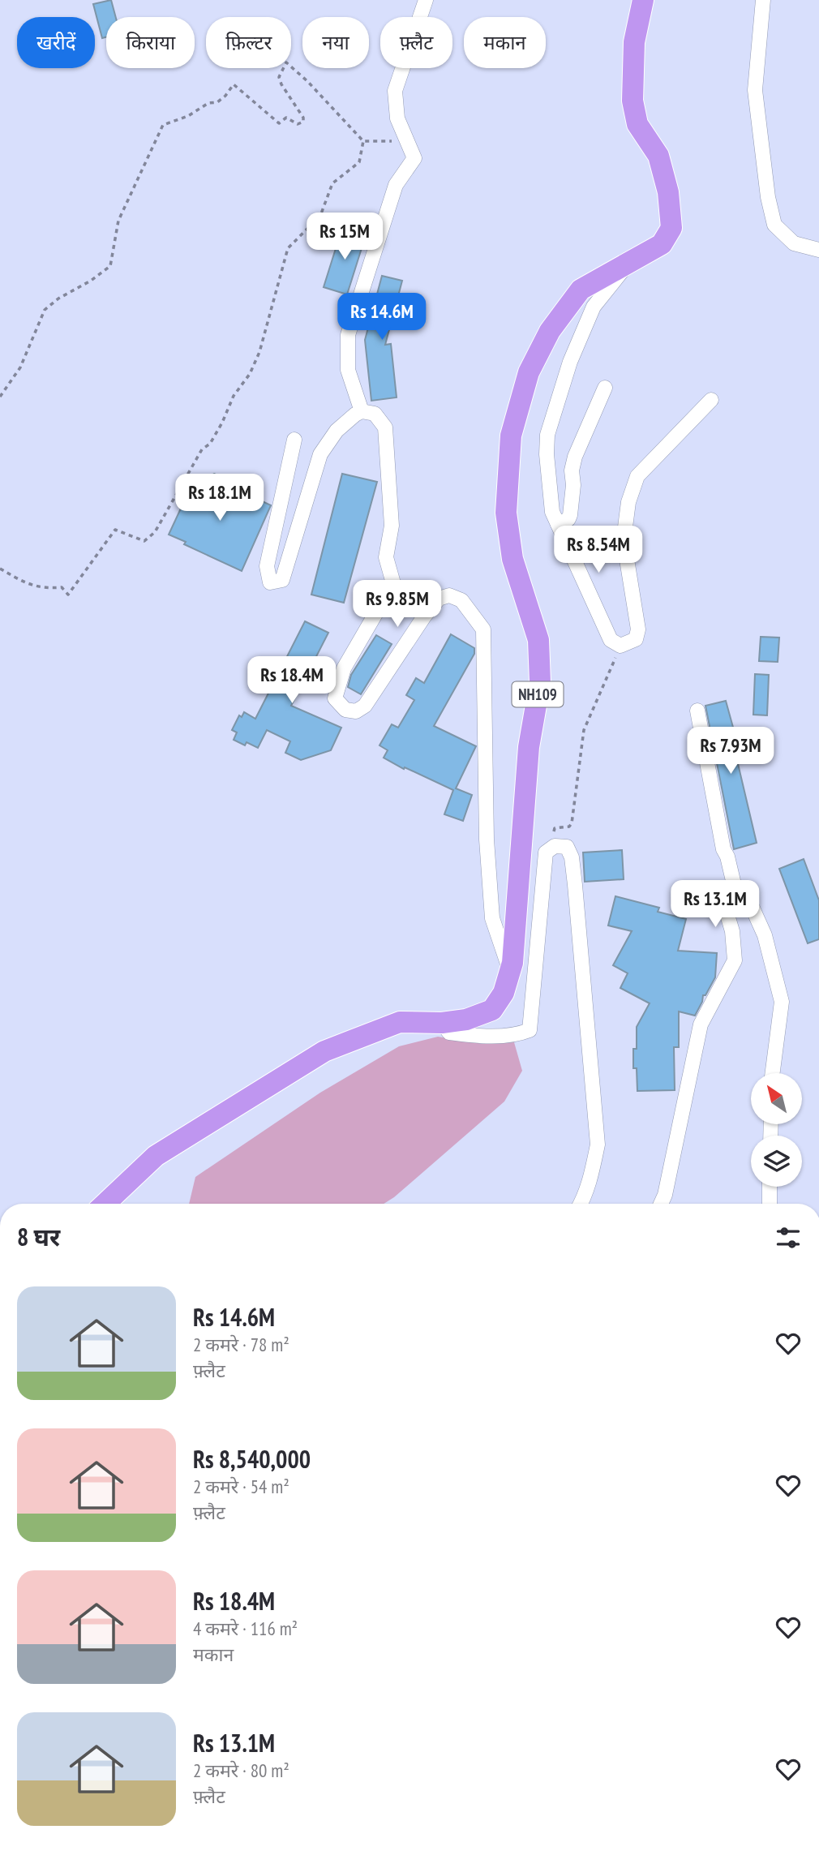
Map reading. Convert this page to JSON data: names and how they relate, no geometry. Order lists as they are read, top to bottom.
{
  "streets": {
    "highway": ["NH109"]
  },
  "north": "top left",
  "page": {
    "chip": [
      "खरीदें",
      "किराया",
      "फ़िल्टर",
      "नया",
      "फ़्लैट",
      "मकान"
    ],
    "price": [
      "Rs 15M",
      "Rs 14.6M",
      "Rs 18.1M",
      "Rs 8.54M",
      "Rs 9.85M",
      "Rs 18.4M",
      "Rs 7.93M",
      "Rs 13.1M"
    ],
    "heading": "8 घर",
    "list": [
      {
        "name": "Rs 14.6M",
        "note": "2 कमरे · 78 m² · फ़्लैट"
      },
      {
        "name": "Rs 8,540,000",
        "note": "2 कमरे · 54 m² · फ़्लैट"
      },
      {
        "name": "Rs 18.4M",
        "note": "4 कमरे · 116 m² · मकान"
      },
      {
        "name": "Rs 13.1M",
        "note": "2 कमरे · 80 m² · फ़्लैट"
      }
    ]
  }
}
